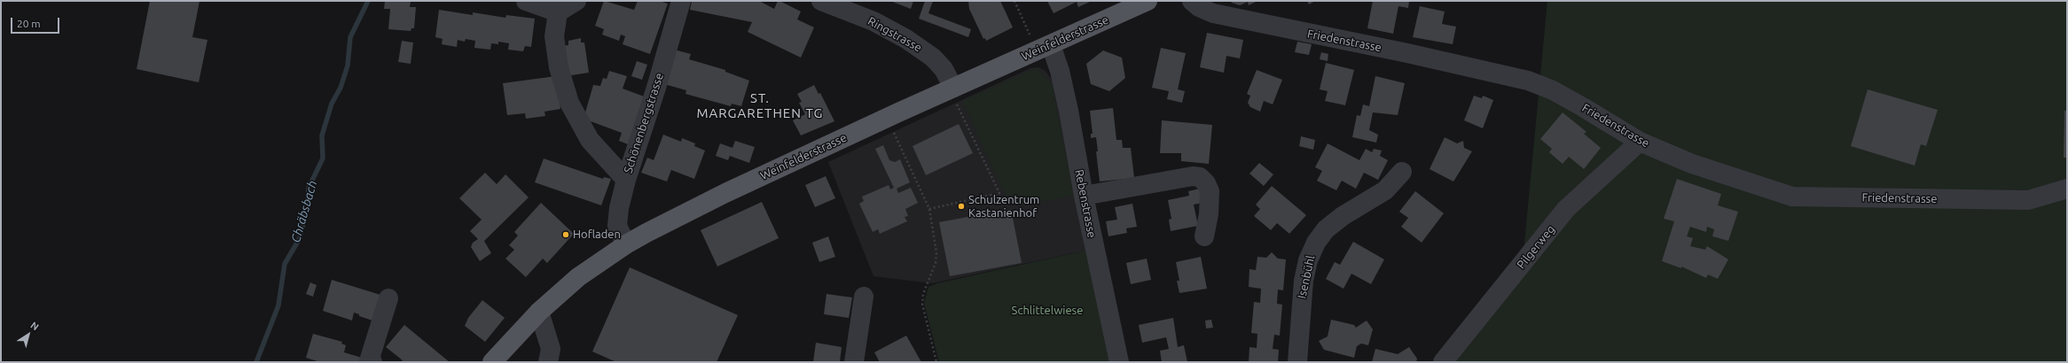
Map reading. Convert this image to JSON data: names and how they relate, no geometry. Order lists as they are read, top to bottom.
{
  "streets": {
    "main road": ["Weinfelderstrasse"],
    "street": [
      "Ringstrasse",
      "Friedenstrasse",
      "Schönenbergstrasse",
      "Rebenstrasse",
      "Pilgerweg",
      "Isenbühl"
    ]
  },
  "crossings": [
    ["Ringstrasse", "Weinfelderstrasse"],
    ["Weinfelderstrasse", "Schönenbergstrasse"],
    ["Weinfelderstrasse", "Rebenstrasse"],
    ["Friedenstrasse", "Pilgerweg"]
  ],
  "districts": ["ST. MARGARETHEN TG"],
  "water": ["Chräbsbach"],
  "parks": ["Schlittelwiese"],
  "places": ["Schulzentrum Kastanienhof", "Hofladen"],
  "scale_bar": "20 m",
  "north": "top right"
}
